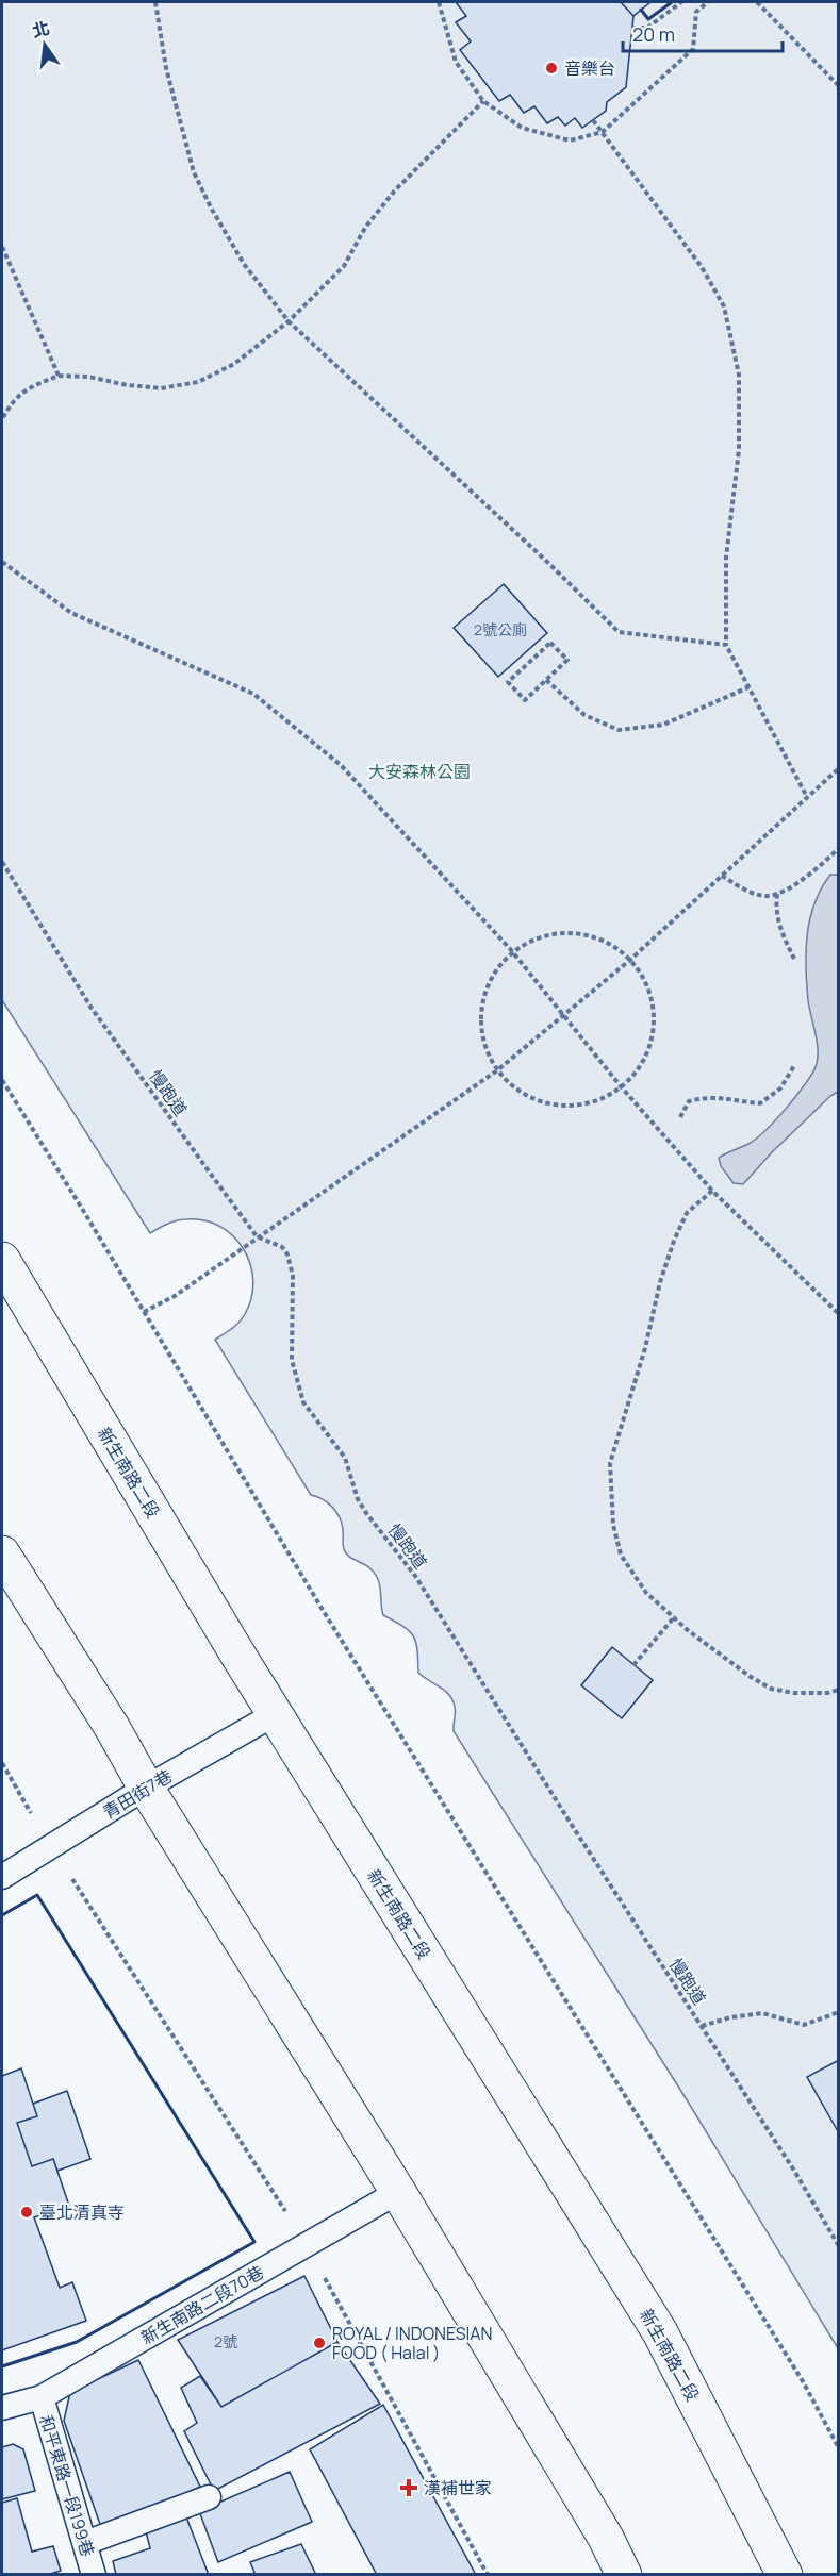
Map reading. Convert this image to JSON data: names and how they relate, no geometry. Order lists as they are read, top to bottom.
{
  "streets": {
    "main road": ["新生南路二段"],
    "lane": ["青田街7巷", "新生南路二段70巷", "和平東路一段199巷"],
    "path": ["慢跑道"]
  },
  "crossings": [
    ["新生南路二段", "青田街7巷"],
    ["新生南路二段70巷", "和平東路一段199巷"]
  ],
  "parks": ["大安森林公園"],
  "places": {
    "other": ["音樂台", "臺北清真寺", "ROYAL / INDONESIAN FOOD ( Halal )"],
    "health": ["漢補世家"]
  },
  "house_numbers": ["2號公廁", "2號"],
  "scale_bar": "20 m",
  "north": "top"
}
